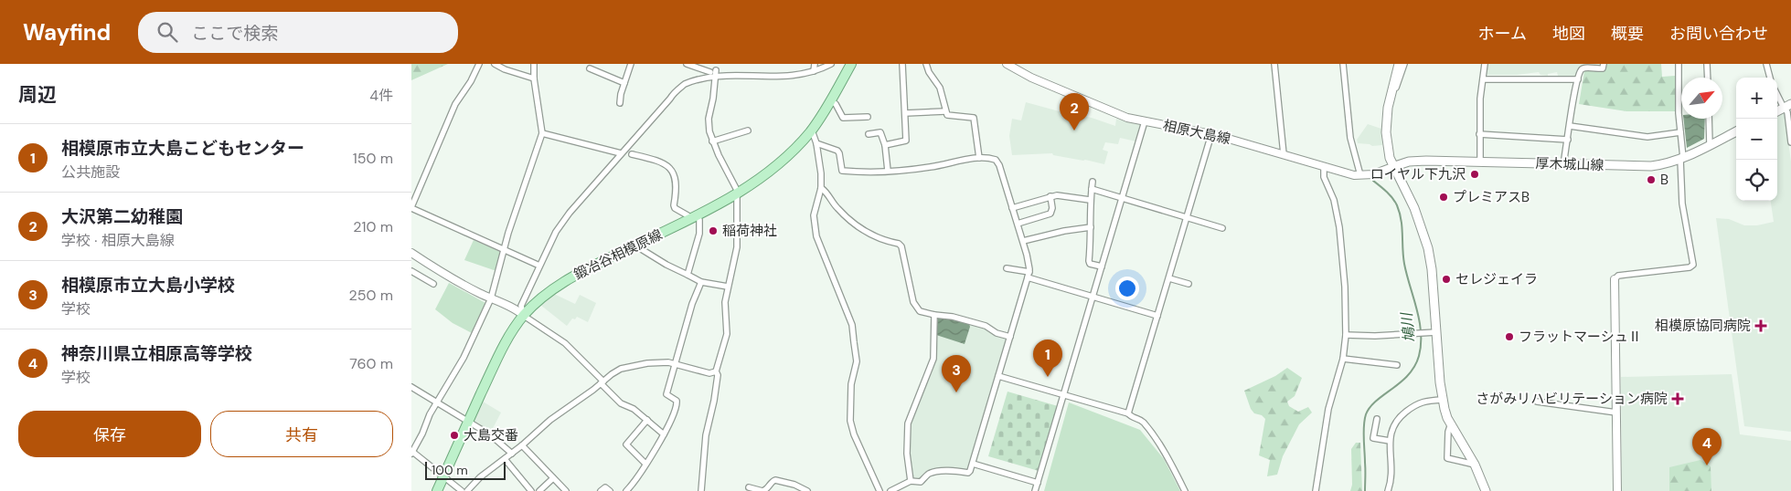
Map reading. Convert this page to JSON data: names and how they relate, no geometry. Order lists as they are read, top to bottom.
{
  "streets": {
    "main road": ["厚木城山線", "鍛冶谷相模原線"],
    "street": ["相原大島線"]
  },
  "crossings": [
    ["相原大島線", "厚木城山線"]
  ],
  "water": ["鳩川"],
  "places": {
    "other": [
      "ロイヤル下九沢",
      "B",
      "プレミアスB",
      "稲荷神社",
      "セレジェイラ",
      "フラットマーシュⅡ",
      "大島交番"
    ],
    "health": ["相模原協同病院", "さがみリハビリテーション病院"]
  },
  "scale_bar": "100 m",
  "north": "top right",
  "page": {
    "header": "Wayfind",
    "search": "ここで検索",
    "nav": [
      "ホーム",
      "地図",
      "概要",
      "お問い合わせ"
    ],
    "heading": ["周辺", "4件"],
    "map_buttons": ["+", "−"],
    "pins": [
      "2",
      "1",
      "3",
      "4"
    ],
    "list": [
      {
        "mark": "1",
        "name": "相模原市立大島こどもセンター",
        "note": "公共施設",
        "value": "150 m"
      },
      {
        "mark": "2",
        "name": "大沢第二幼稚園",
        "note": "学校 · 相原大島線",
        "value": "210 m"
      },
      {
        "mark": "3",
        "name": "相模原市立大島小学校",
        "note": "学校",
        "value": "250 m"
      },
      {
        "mark": "4",
        "name": "神奈川県立相原高等学校",
        "note": "学校",
        "value": "760 m"
      }
    ],
    "buttons": ["保存", "共有"],
    "scale": "100 m"
  }
}
